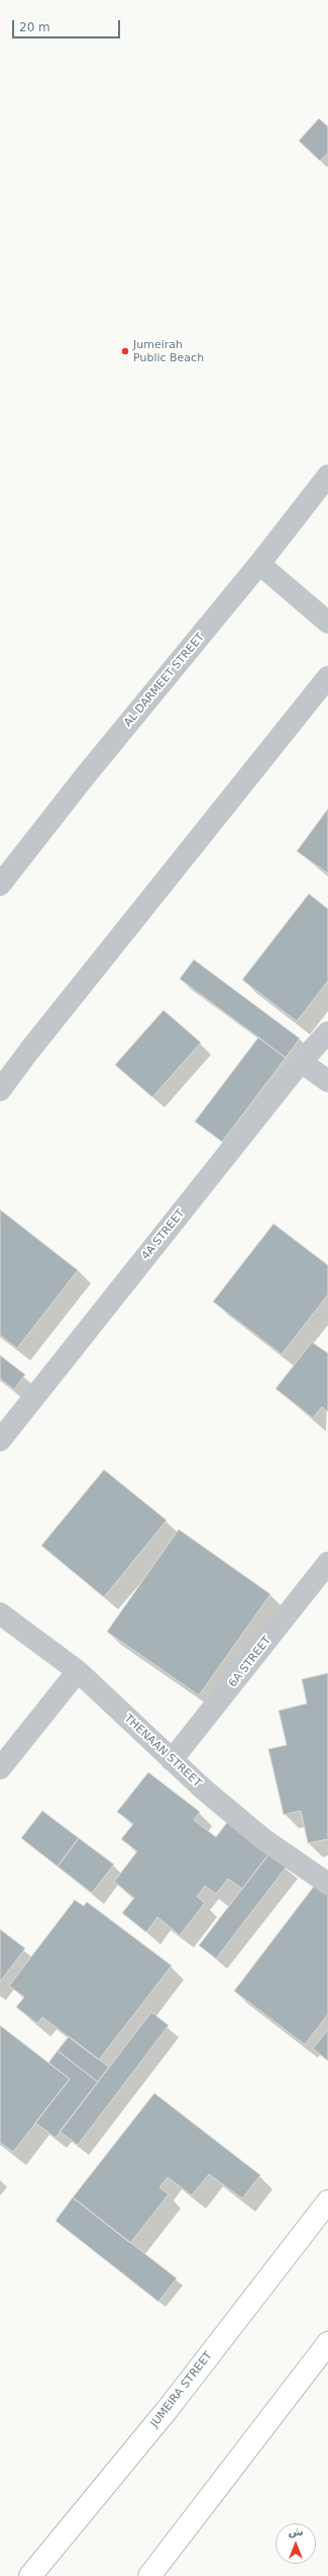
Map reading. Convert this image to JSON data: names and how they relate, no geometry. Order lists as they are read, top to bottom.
{
  "streets": {
    "main road": ["JUMEIRA STREET"],
    "street": [
      "AL DARMEET STREET",
      "4A STREET",
      "6A STREET",
      "THENAAN STREET"
    ]
  },
  "crossings": [
    ["6A STREET", "THENAAN STREET"]
  ],
  "places": ["Jumeirah Public Beach"],
  "scale_bar": "20 m",
  "north": "top"
}
